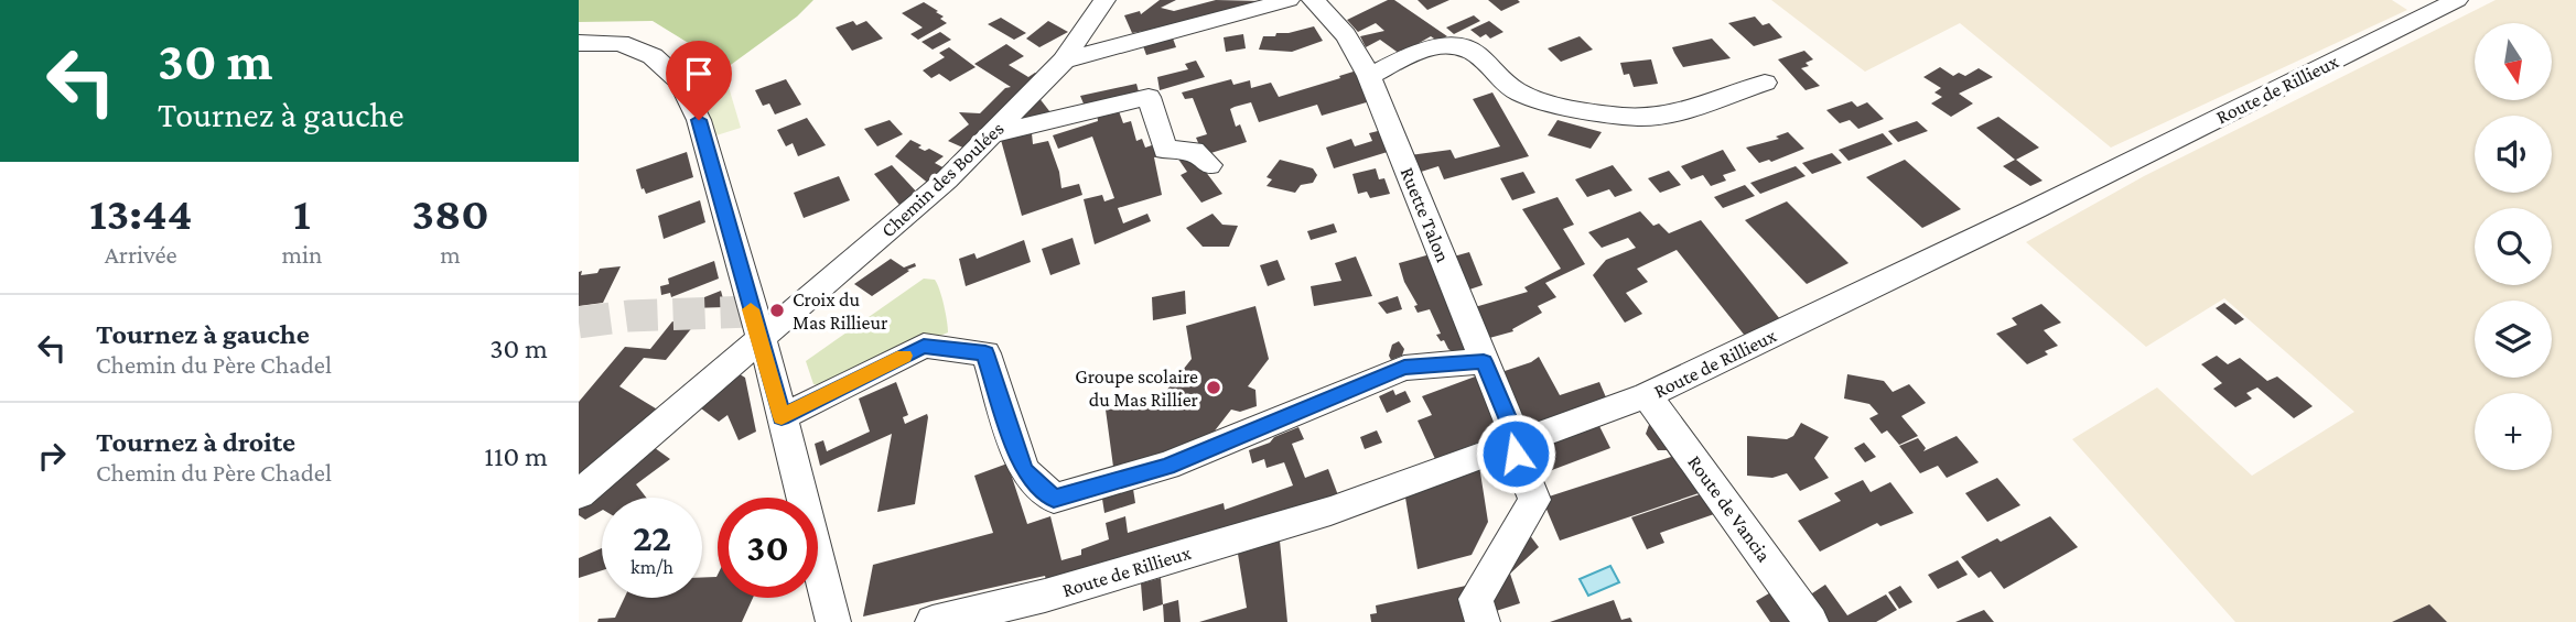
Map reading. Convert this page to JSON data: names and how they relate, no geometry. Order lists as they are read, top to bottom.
{
  "streets": {
    "street": [
      "Route de Rillieux",
      "Chemin des Boulées",
      "Ruette Talon",
      "Route de Vancia"
    ]
  },
  "crossings": [
    ["Route de Rillieux", "Ruette Talon"],
    ["Route de Rillieux", "Route de Vancia"]
  ],
  "places": ["Croix du Mas Rillieur", "Groupe scolaire du Mas Rillier"],
  "north": "bottom",
  "page": {
    "turn": ["30 m", "Tournez à gauche"],
    "map_buttons": "+",
    "eta": [
      "13:44",
      "Arrivée",
      "1",
      "min",
      "380",
      "m"
    ],
    "list": [
      {
        "name": "Tournez à gauche",
        "note": "Chemin du Père Chadel",
        "value": "30 m"
      },
      {
        "name": "Tournez à droite",
        "note": "Chemin du Père Chadel",
        "value": "110 m"
      }
    ],
    "speed": "22 km/h",
    "limit": "30"
  }
}
